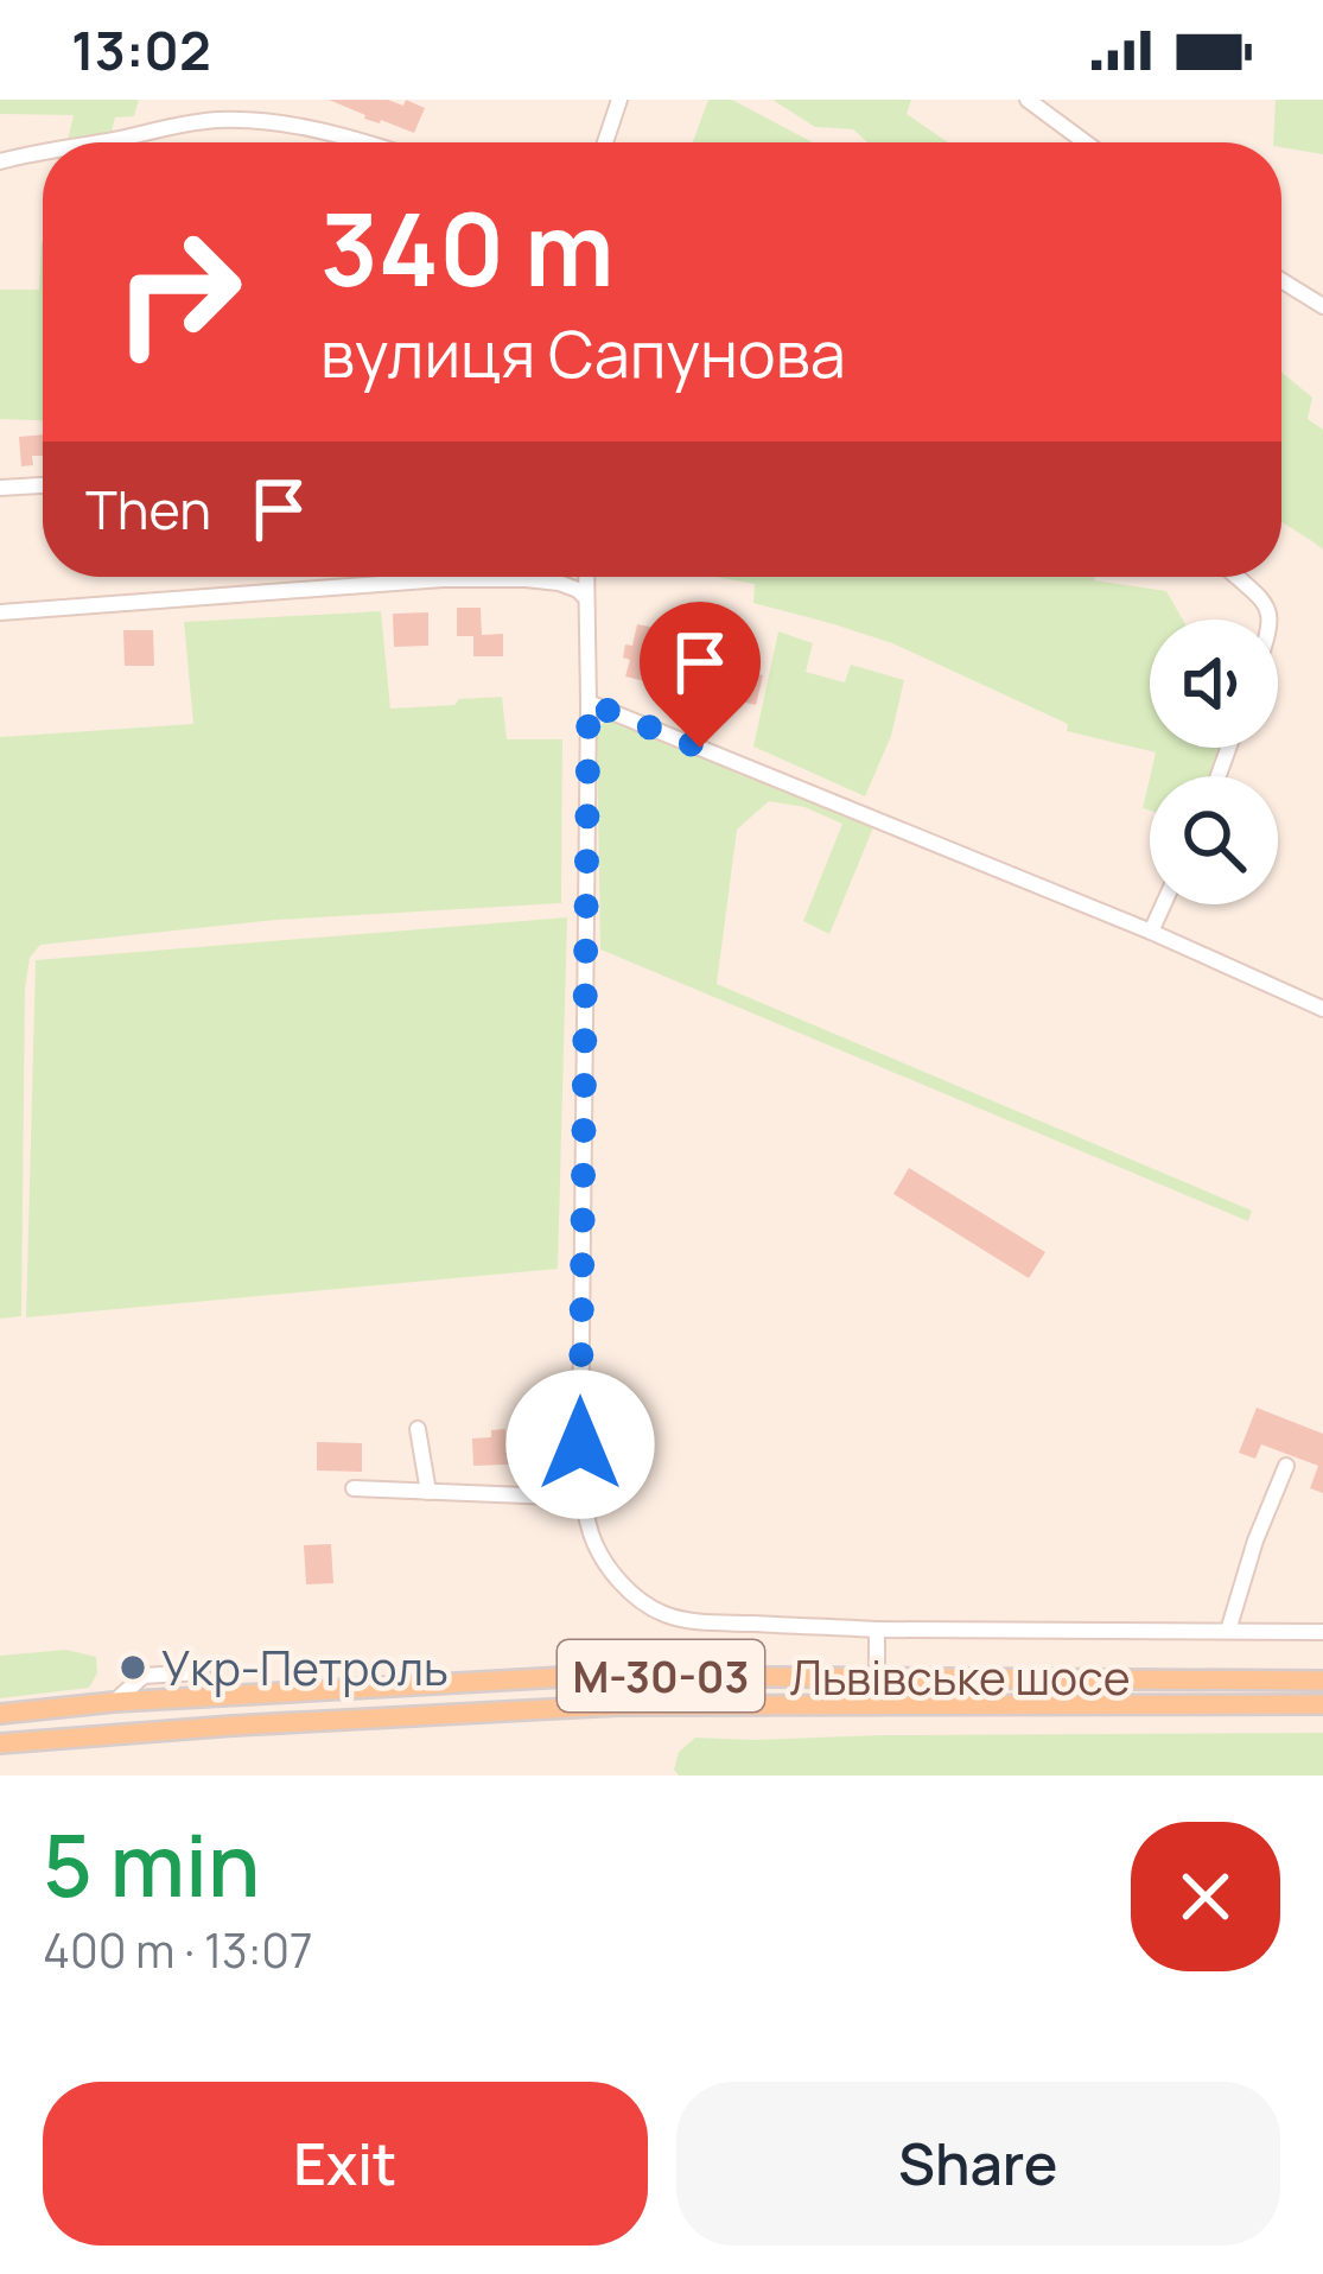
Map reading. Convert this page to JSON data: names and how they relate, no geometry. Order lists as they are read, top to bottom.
{
  "streets": {
    "main road": ["М-30-03", "Львівське шосе"]
  },
  "places": ["Укр-Петроль"],
  "page": {
    "status": "13:02",
    "turn": ["340 m", "вулиця Сапунова"],
    "then": "Then",
    "heading": ["5 min", "400 m · 13:07"],
    "buttons": ["Exit", "Share"]
  }
}
